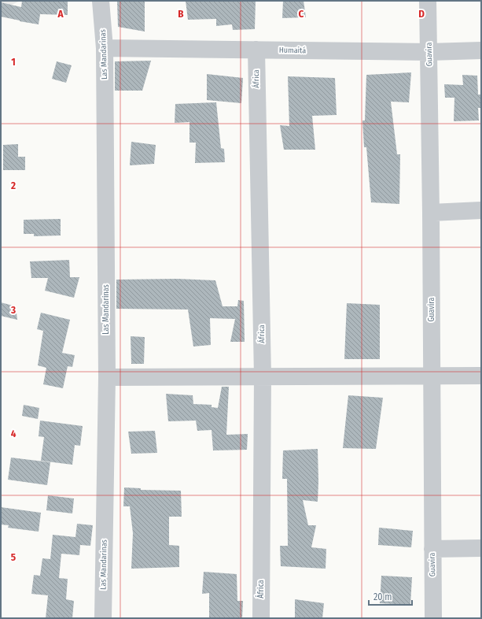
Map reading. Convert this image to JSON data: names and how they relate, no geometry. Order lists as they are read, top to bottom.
{
  "streets": {
    "street": [
      "Humaitá",
      "Las Mandarinas",
      "Guavira",
      "África"
    ]
  },
  "crossings": [
    ["Humaitá", "Las Mandarinas"],
    ["Humaitá", "Guavira"],
    ["Humaitá", "África"]
  ],
  "scale_bar": "20 m",
  "grid": {
    "columns": [
      "A",
      "B",
      "C",
      "D"
    ],
    "rows": [
      "1",
      "2",
      "3",
      "4",
      "5"
    ]
  }
}
